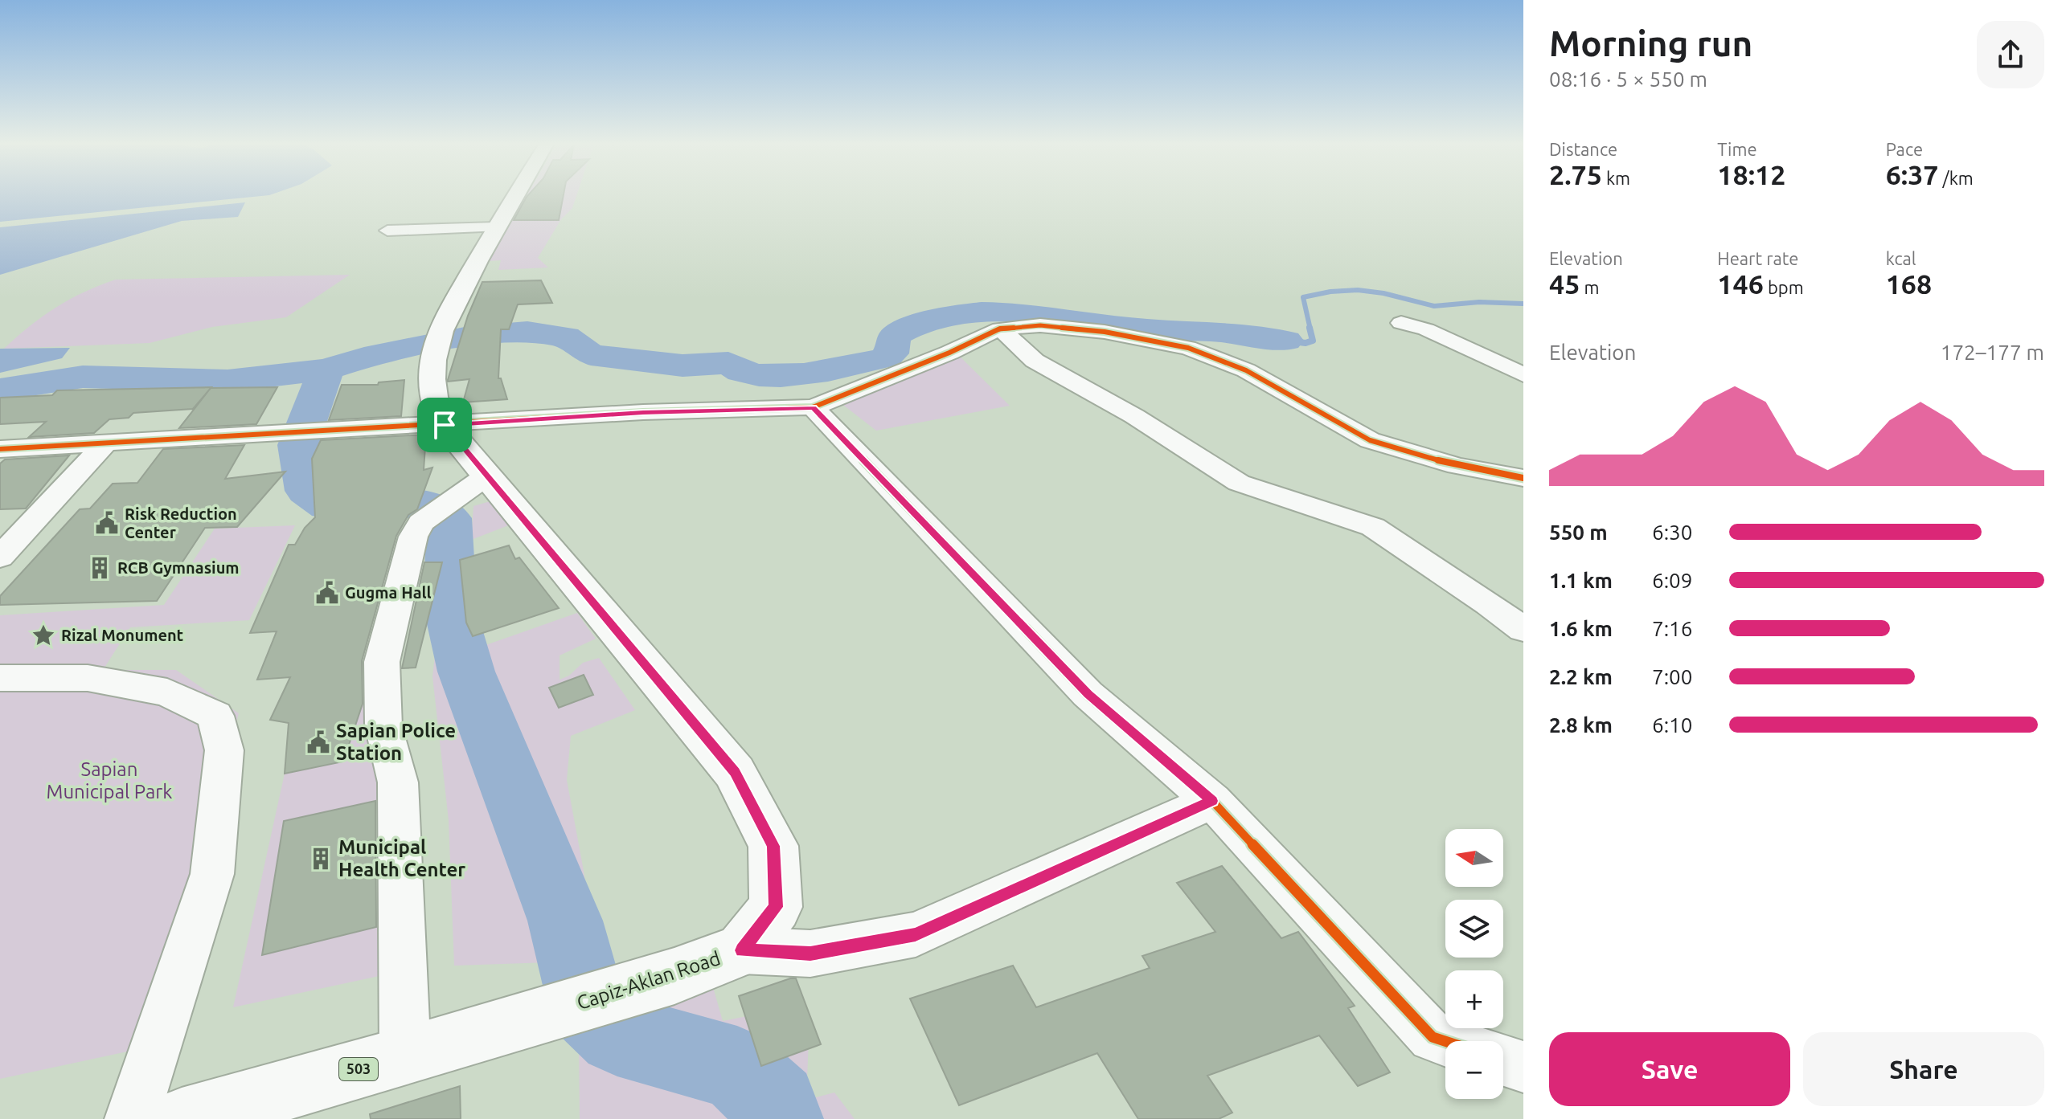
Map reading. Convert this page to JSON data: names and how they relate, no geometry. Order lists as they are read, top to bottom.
{
  "streets": {
    "main road": ["Capiz-Aklan Road", "503"]
  },
  "parks": ["Sapian Municipal Park"],
  "places": {
    "public building": ["Risk Reduction Center", "Gugma Hall", "Sapian Police Station"],
    "building": ["RCB Gymnasium", "Municipal Health Center"],
    "place": ["Rizal Monument"]
  },
  "north": "left",
  "page": {
    "heading": ["Morning run", "08:16 · 5 × 550 m"],
    "stats": [
      ["Distance", "2.75 km"],
      ["Time", "18:12"],
      ["Pace", "6:37 /km"],
      ["Elevation", "45 m"],
      ["Heart rate", "146 bpm"],
      ["kcal", "168"]
    ],
    "chart": ["Elevation", "172–177 m"],
    "list": [
      {
        "name": "550 m",
        "note": "6:30"
      },
      {
        "name": "1.1 km",
        "note": "6:09"
      },
      {
        "name": "1.6 km",
        "note": "7:16"
      },
      {
        "name": "2.2 km",
        "note": "7:00"
      },
      {
        "name": "2.8 km",
        "note": "6:10"
      }
    ],
    "map_buttons": ["+", "−"],
    "buttons": ["Save", "Share"]
  }
}
